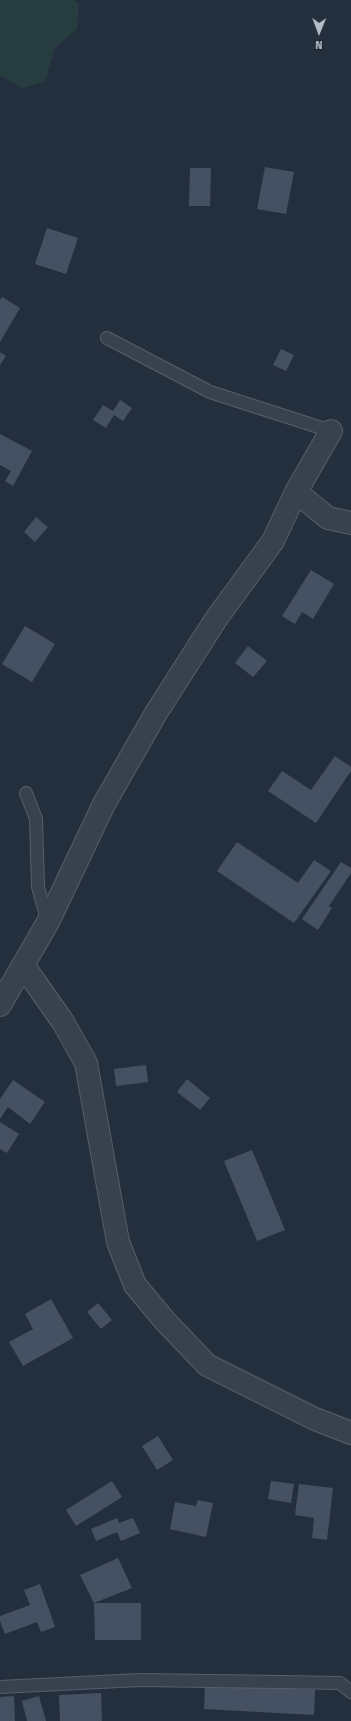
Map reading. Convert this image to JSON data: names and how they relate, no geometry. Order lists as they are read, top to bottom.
{
  "north": "bottom"
}
